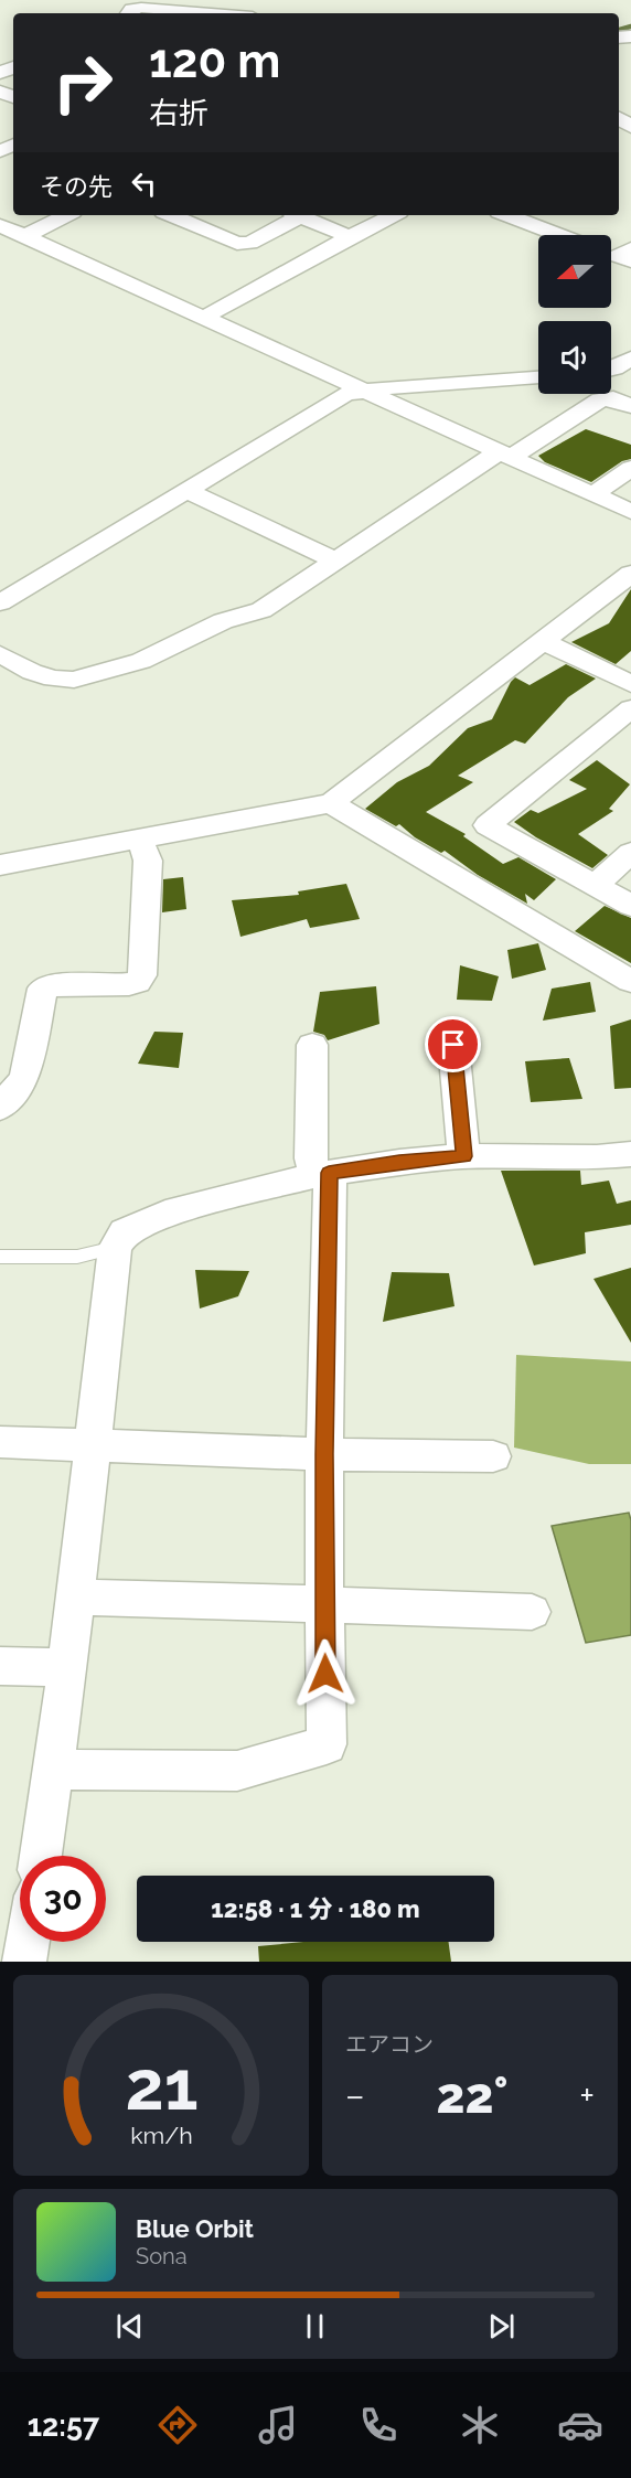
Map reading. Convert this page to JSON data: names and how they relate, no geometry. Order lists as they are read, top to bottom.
{
  "north": "left",
  "page": {
    "turn": ["120 m", "右折"],
    "then": "その先",
    "limit": "30",
    "trip": "12:58 · 1 分 · 180 m",
    "tile": "エアコン",
    "heat": ["−", "22°", "+"],
    "song": ["Blue Orbit", "Sona"],
    "tabs": "12:57",
    "gauge": ["21", "km/h"]
  }
}
